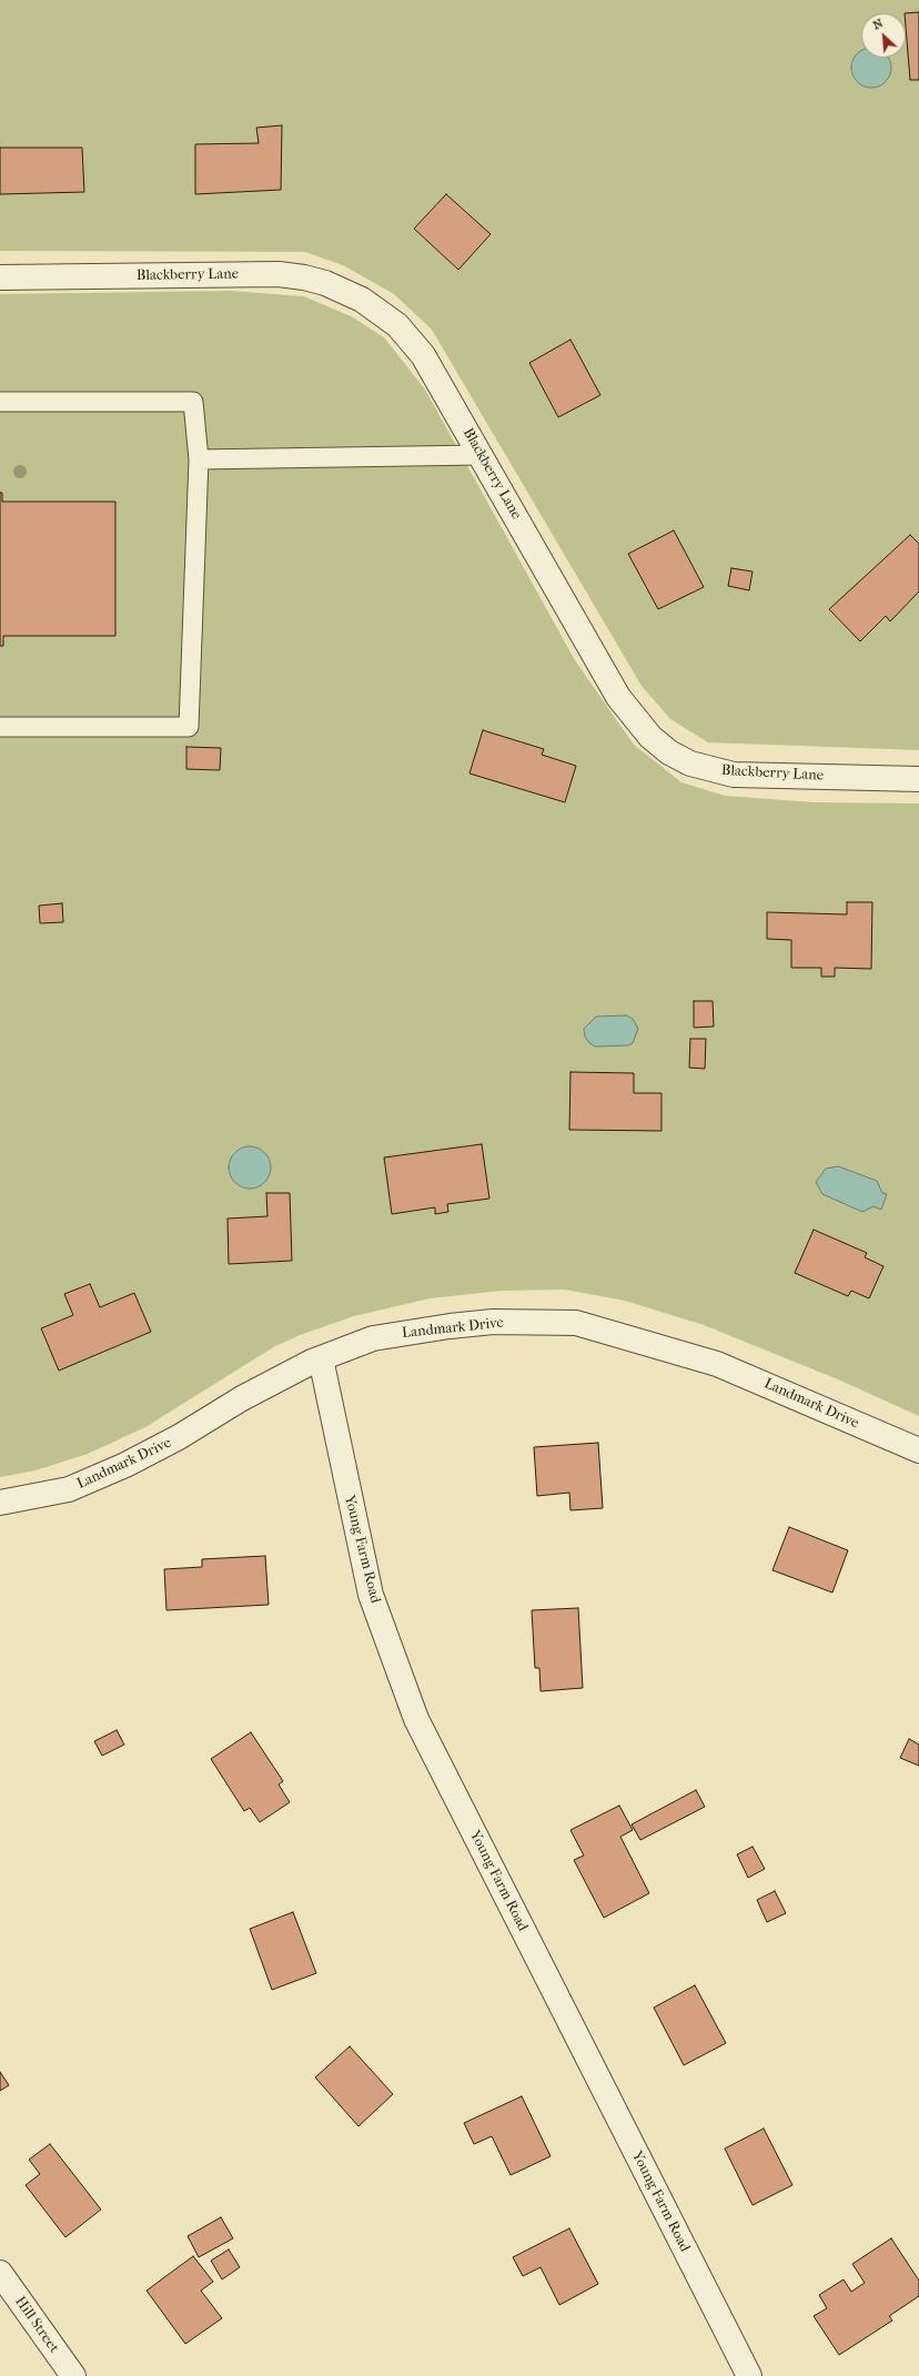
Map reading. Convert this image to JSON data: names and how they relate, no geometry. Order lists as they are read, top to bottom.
{
  "streets": {
    "street": [
      "Blackberry Lane",
      "Landmark Drive",
      "Young Farm Road",
      "Hill Street"
    ]
  },
  "crossings": [
    ["Landmark Drive", "Young Farm Road"]
  ],
  "north": "top left"
}
